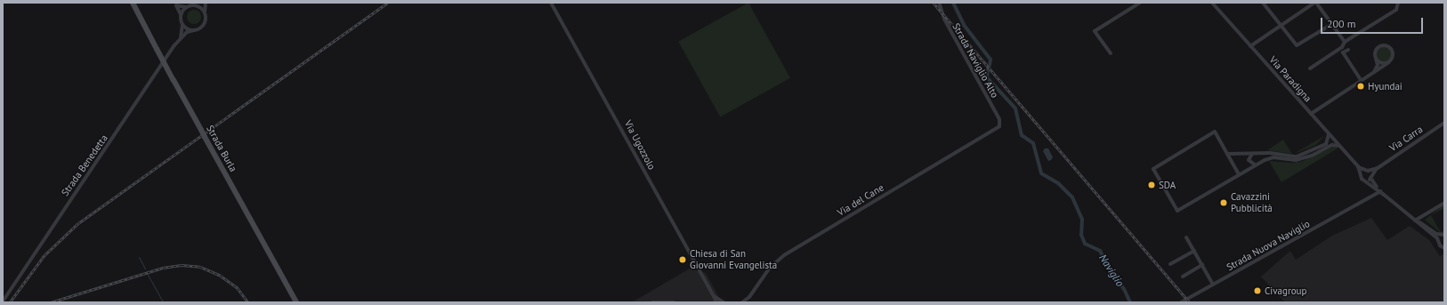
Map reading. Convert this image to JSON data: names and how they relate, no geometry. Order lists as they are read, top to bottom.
{
  "streets": {
    "main road": ["Strada Burla"],
    "street": [
      "Strada Naviglio Alto",
      "Via Paradigna",
      "Via Carra",
      "Via Ugozzolo",
      "Strada Benedetta",
      "Via del Cane",
      "Strada Nuova Naviglio"
    ]
  },
  "crossings": [
    ["Strada Naviglio Alto", "Via del Cane"]
  ],
  "water": ["Naviglio"],
  "places": [
    "Hyundai",
    "SDA",
    "Cavazzini Pubblicità",
    "Chiesa di San Giovanni Evangelista",
    "Civagroup"
  ],
  "scale_bar": "200 m"
}
